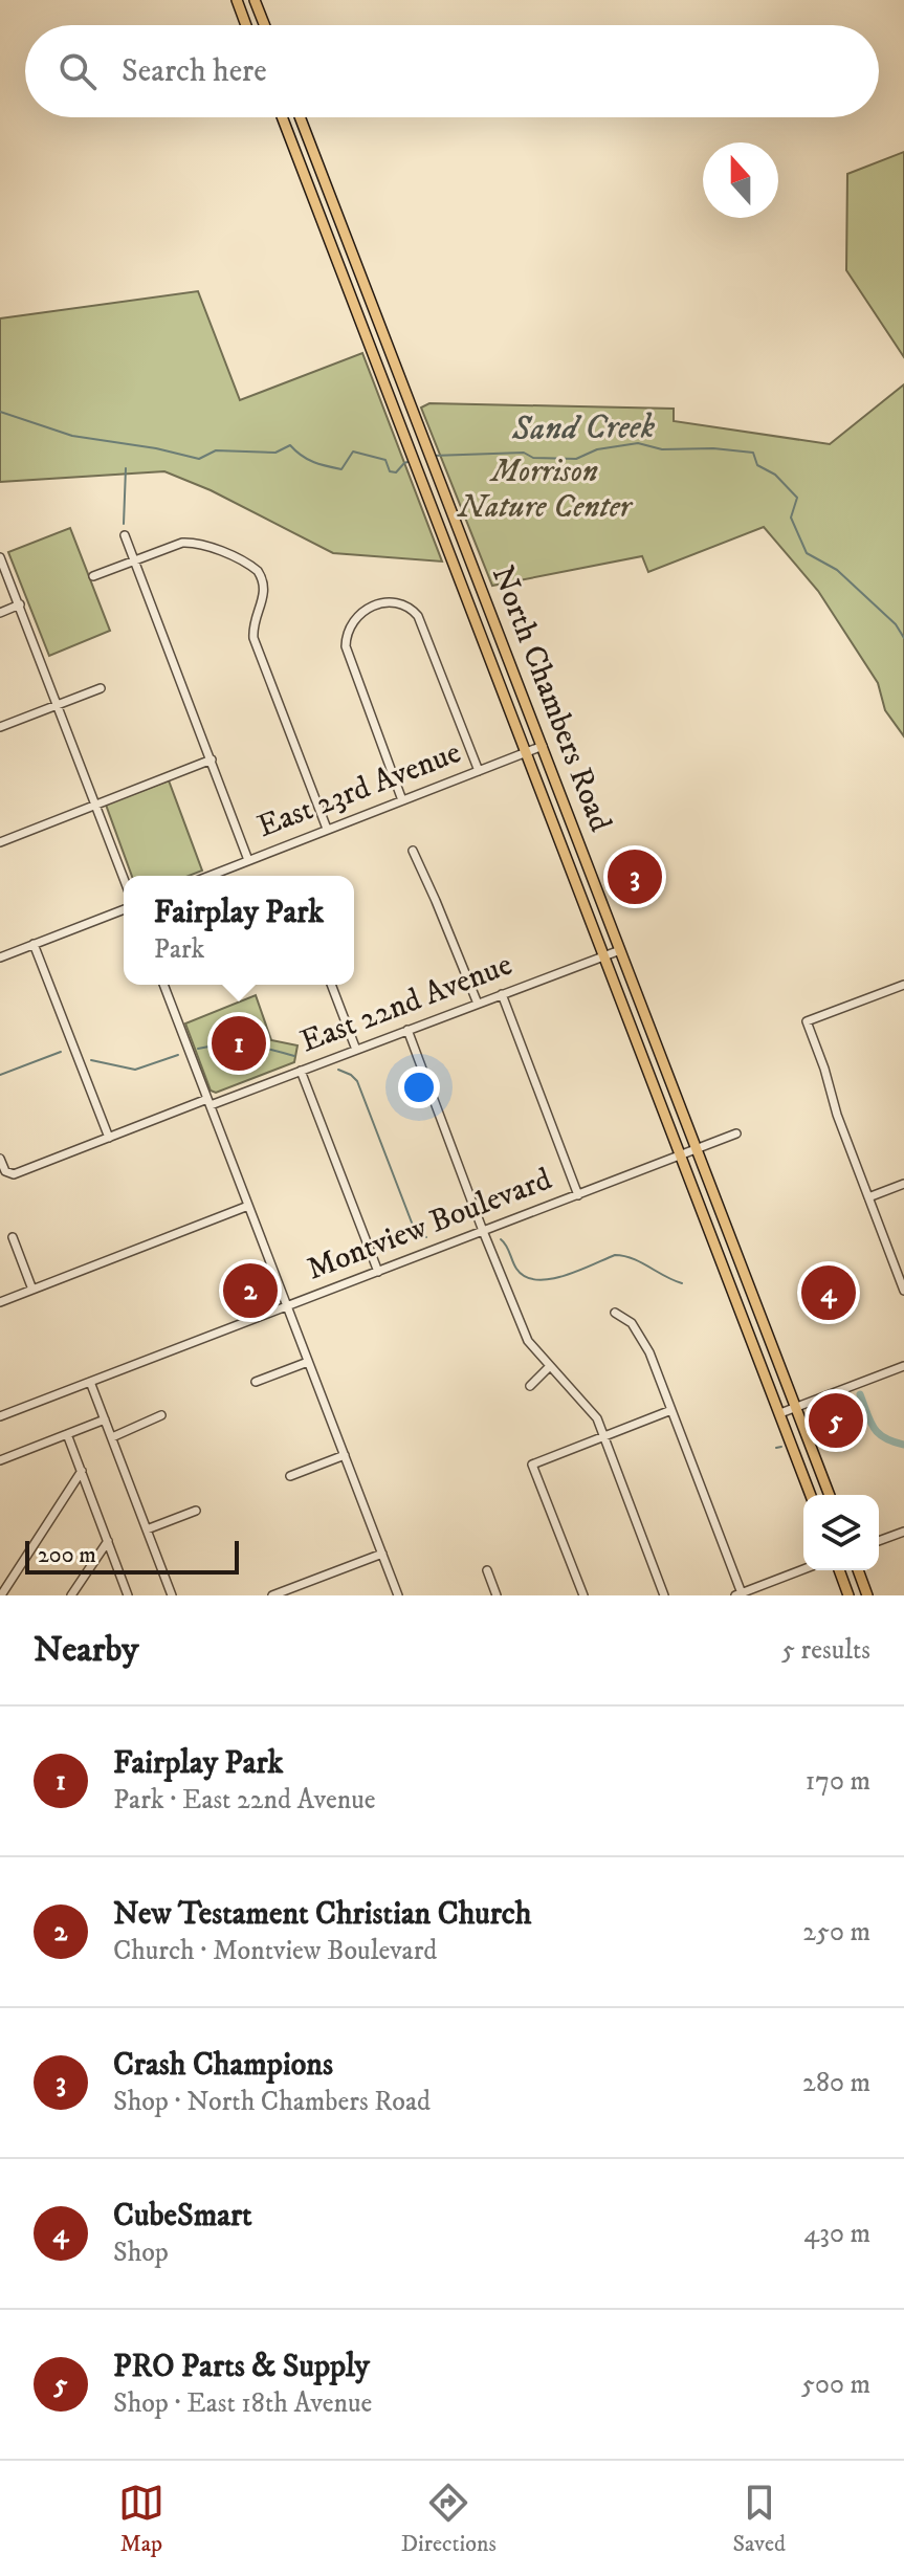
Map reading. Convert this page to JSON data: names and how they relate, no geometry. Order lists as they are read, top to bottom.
{
  "streets": {
    "main road": ["North Chambers Road"],
    "street": ["East 23rd Avenue", "East 22nd Avenue", "Montview Boulevard"]
  },
  "crossings": [
    ["North Chambers Road", "East 23rd Avenue"],
    ["North Chambers Road", "East 22nd Avenue"],
    ["North Chambers Road", "Montview Boulevard"]
  ],
  "water": ["Sand Creek"],
  "parks": ["Morrison Nature Center"],
  "scale_bar": "200 m",
  "north": "top",
  "page": {
    "search": "Search here",
    "pins": [
      "3",
      "1",
      "2",
      "4",
      "5"
    ],
    "popup": ["Fairplay Park", "Park"],
    "scale": "200 m",
    "heading": ["Nearby", "5 results"],
    "list": [
      {
        "mark": "1",
        "name": "Fairplay Park",
        "note": "Park · East 22nd Avenue",
        "value": "170 m"
      },
      {
        "mark": "2",
        "name": "New Testament Christian Church",
        "note": "Church · Montview Boulevard",
        "value": "250 m"
      },
      {
        "mark": "3",
        "name": "Crash Champions",
        "note": "Shop · North Chambers Road",
        "value": "280 m"
      },
      {
        "mark": "4",
        "name": "CubeSmart",
        "note": "Shop",
        "value": "430 m"
      },
      {
        "mark": "5",
        "name": "PRO Parts & Supply",
        "note": "Shop · East 18th Avenue",
        "value": "500 m"
      }
    ],
    "nav": ["Map", "Directions", "Saved"]
  }
}
